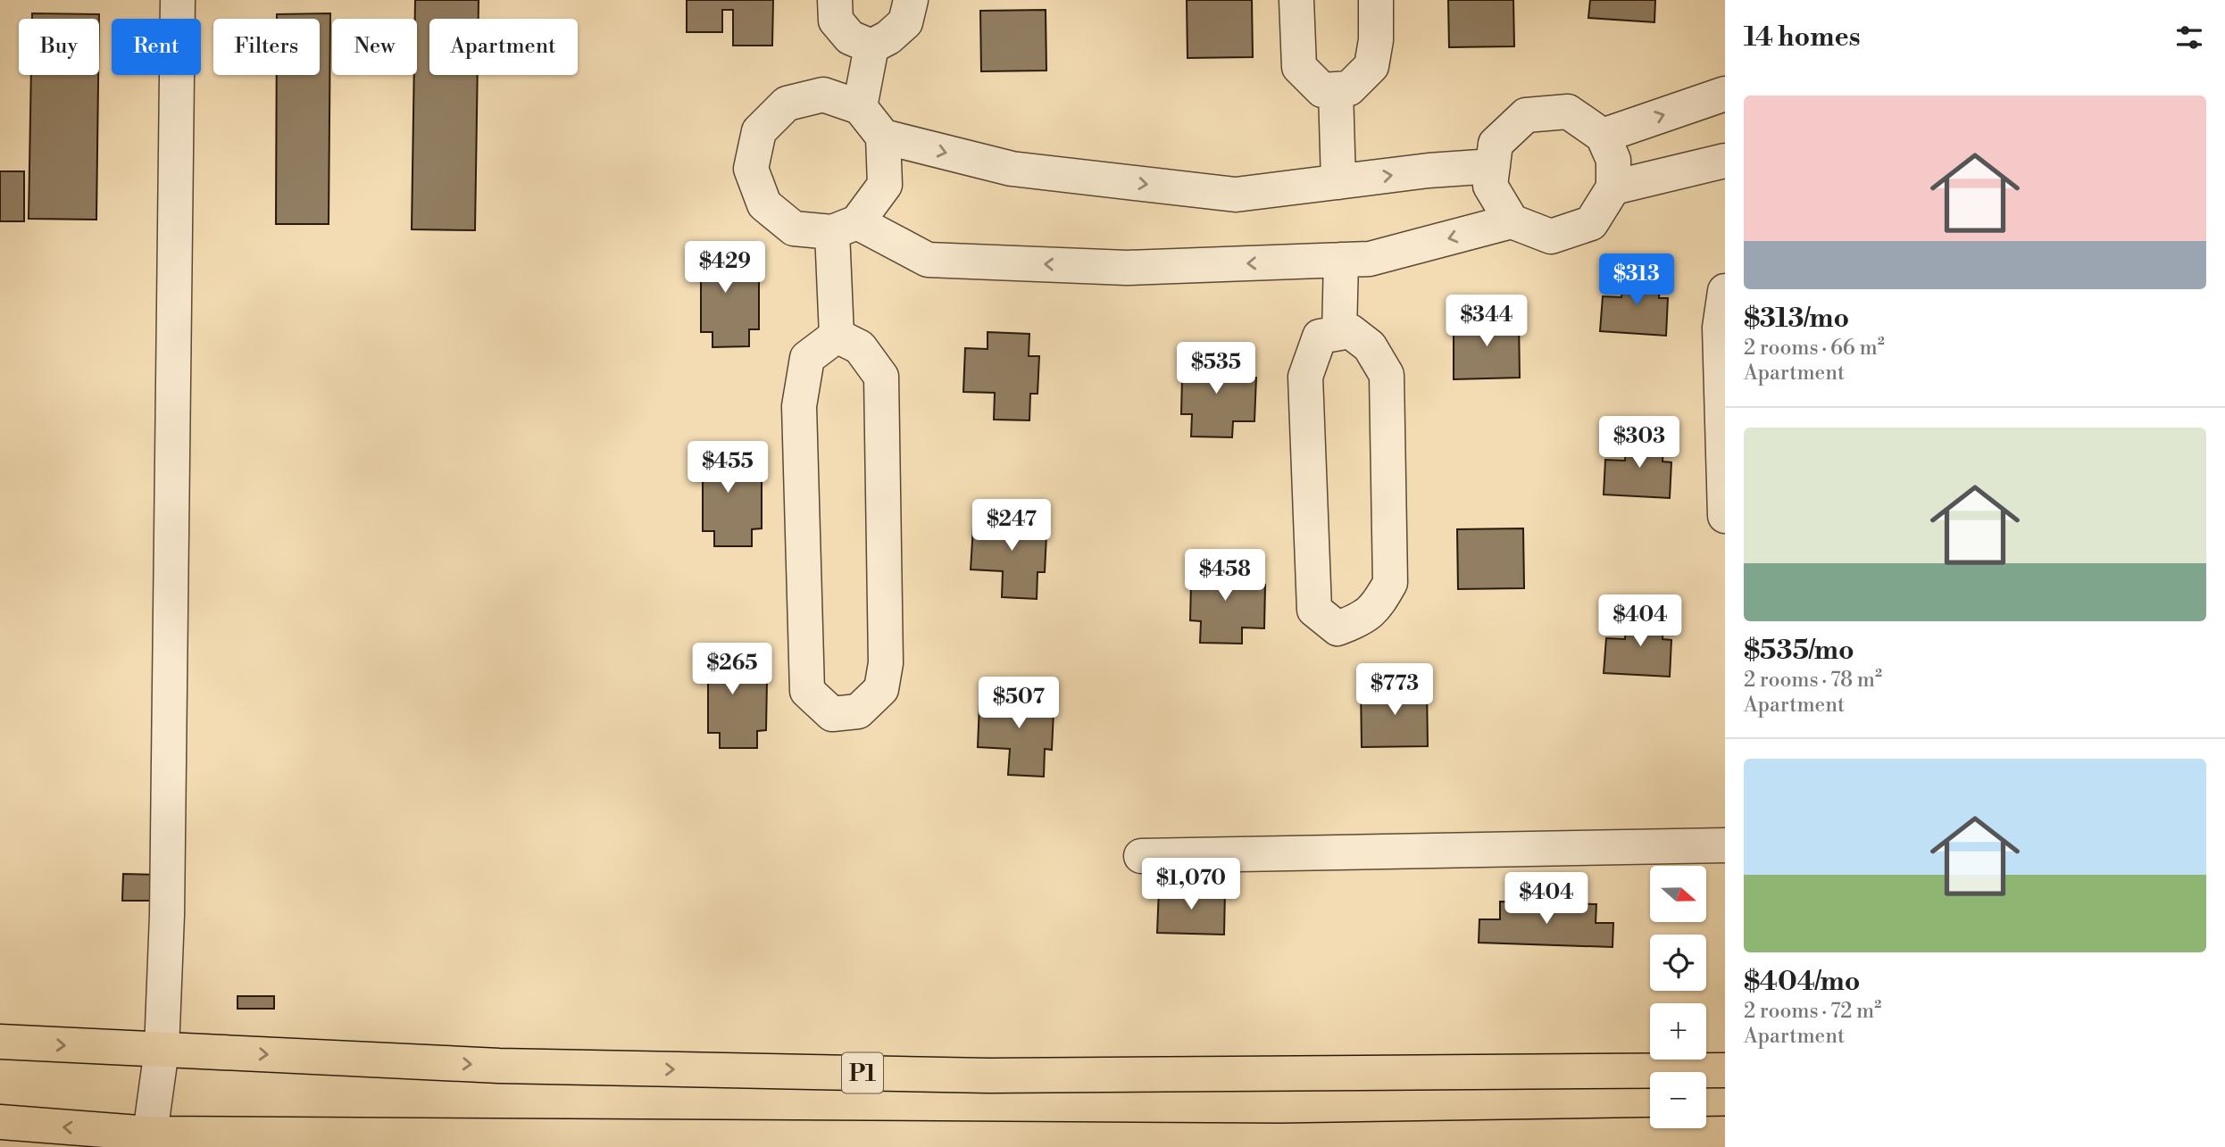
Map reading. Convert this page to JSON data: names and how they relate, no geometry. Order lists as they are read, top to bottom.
{
  "streets": {
    "highway": ["P1"]
  },
  "north": "right",
  "page": {
    "heading": "14 homes",
    "chip": [
      "Buy",
      "Rent",
      "Filters",
      "New",
      "Apartment"
    ],
    "list": [
      {
        "name": "$313/mo",
        "note": "2 rooms · 66 m² · Apartment"
      },
      {
        "name": "$535/mo",
        "note": "2 rooms · 78 m² · Apartment"
      },
      {
        "name": "$404/mo",
        "note": "2 rooms · 72 m² · Apartment"
      }
    ],
    "price": [
      "$429",
      "$313",
      "$344",
      "$535",
      "$303",
      "$455",
      "$247",
      "$458",
      "$404",
      "$265",
      "$773",
      "$507",
      "$1,070",
      "$404"
    ],
    "map_buttons": ["+", "−"]
  }
}
